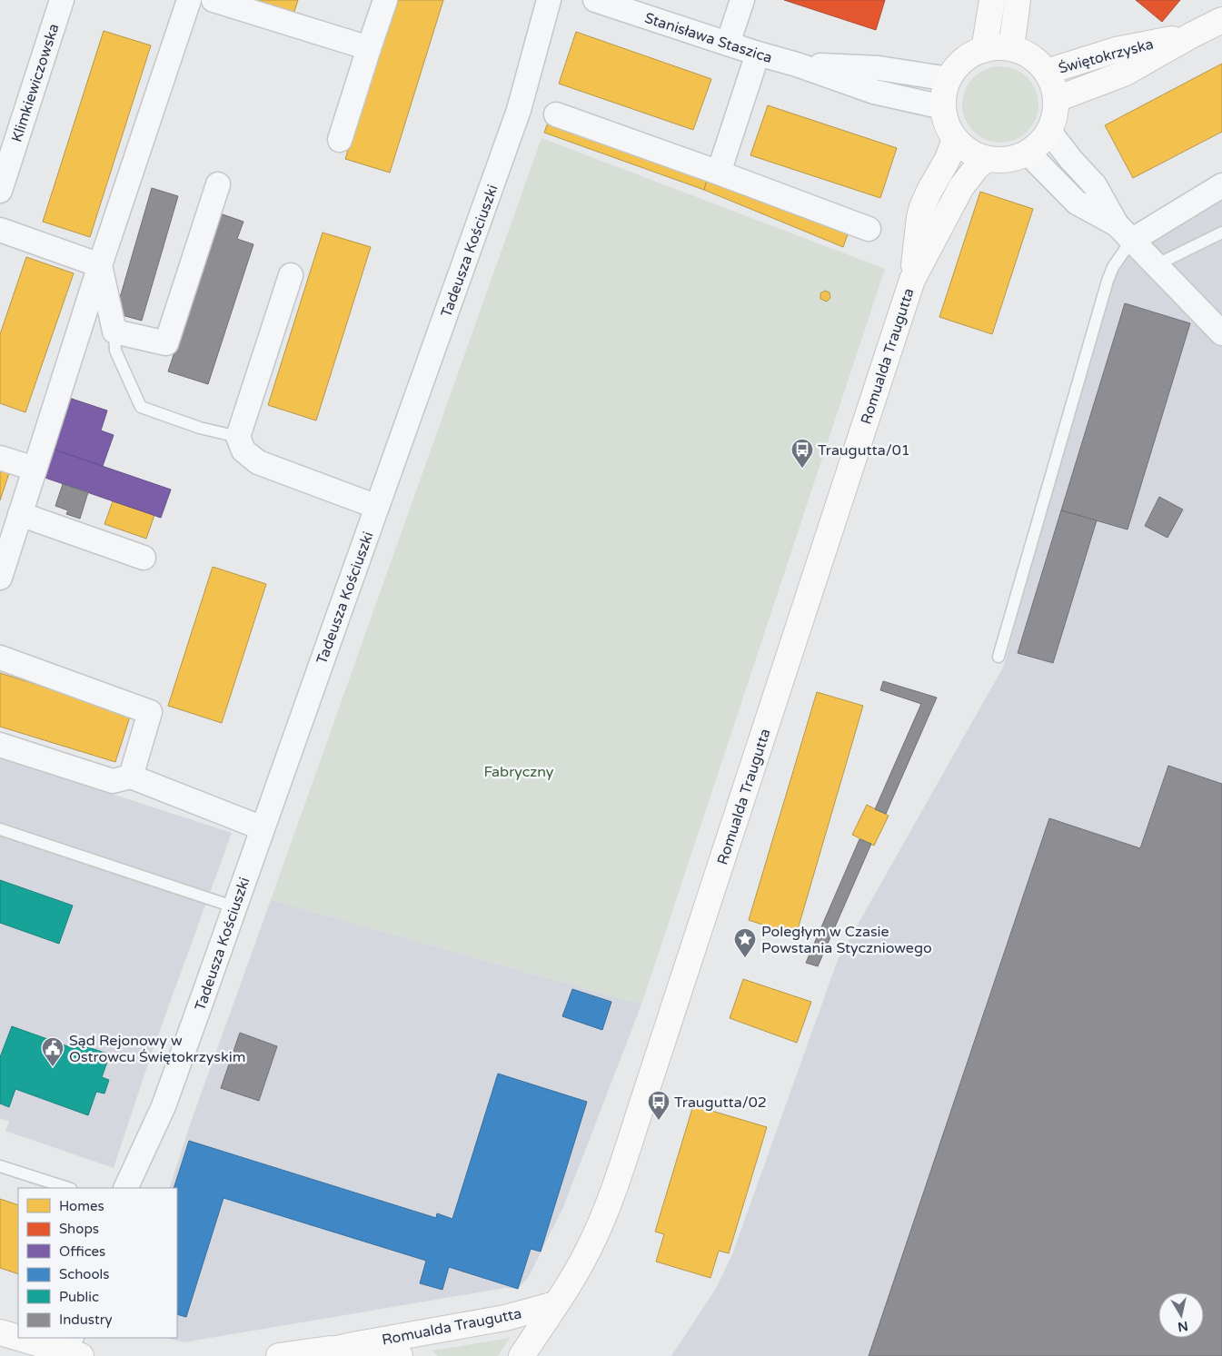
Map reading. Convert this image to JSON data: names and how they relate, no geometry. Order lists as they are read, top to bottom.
{
  "streets": {
    "main road": ["Świętokrzyska", "Romualda Traugutta"],
    "street": ["Stanisława Staszica", "Klimkiewiczowska", "Tadeusza Kościuszki"]
  },
  "crossings": [
    ["Stanisława Staszica", "Świętokrzyska"],
    ["Stanisława Staszica", "Romualda Traugutta"],
    ["Świętokrzyska", "Romualda Traugutta"]
  ],
  "parks": ["Fabryczny"],
  "places": {
    "bus stop": ["Traugutta/01", "Traugutta/02"],
    "place": ["Poległym w Czasie Powstania Styczniowego"],
    "public building": ["Sąd Rejonowy w Ostrowcu Świętokrzyskim"]
  },
  "legend": [
    "Homes",
    "Shops",
    "Offices",
    "Schools",
    "Public",
    "Industry"
  ],
  "north": "bottom"
}
